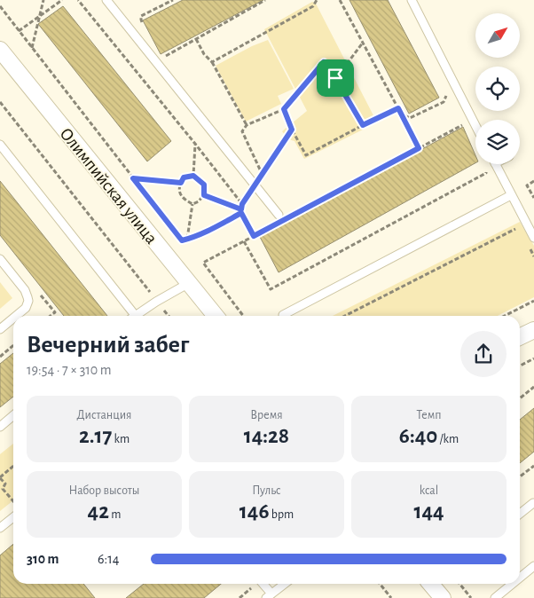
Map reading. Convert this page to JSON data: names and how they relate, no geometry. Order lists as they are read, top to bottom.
{
  "streets": {
    "street": ["Олимпийская улица"]
  },
  "north": "top right",
  "page": {
    "heading": ["Вечерний забег", "19:54 · 7 × 310 m"],
    "stats": [
      ["Дистанция", "2.17 km"],
      ["Время", "14:28"],
      ["Темп", "6:40 /km"],
      ["Набор высоты", "42 m"],
      ["Пульс", "146 bpm"],
      ["kcal", "144"]
    ],
    "list": [
      {
        "name": "310 m",
        "note": "6:14"
      }
    ]
  }
}
